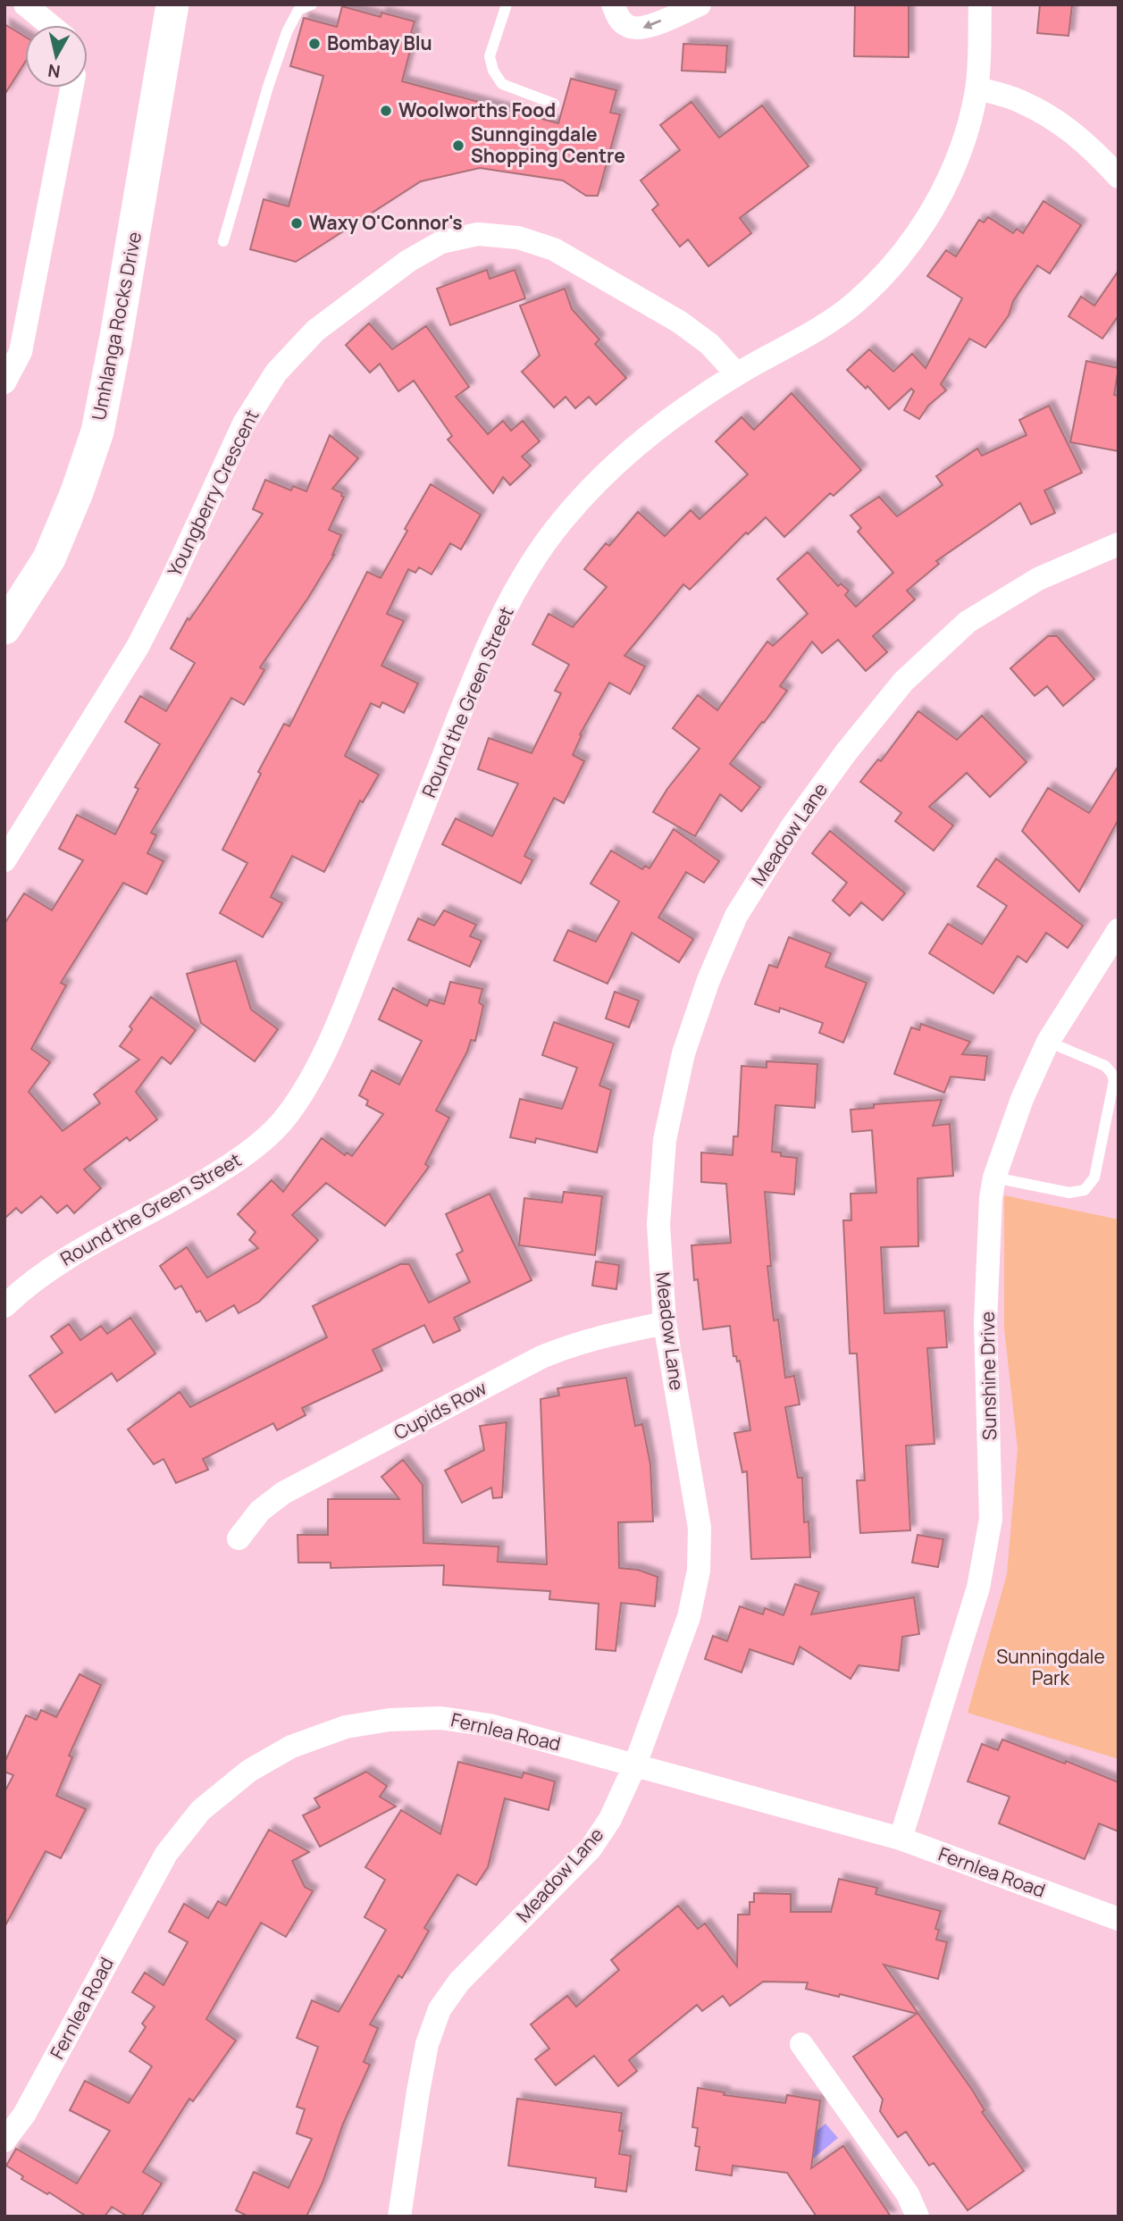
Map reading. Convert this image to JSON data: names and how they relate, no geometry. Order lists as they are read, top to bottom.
{
  "streets": {
    "main road": ["Umhlanga Rocks Drive"],
    "street": [
      "Youngberry Crescent",
      "Round the Green Street",
      "Meadow Lane",
      "Sunshine Drive",
      "Cupids Row",
      "Fernlea Road"
    ]
  },
  "crossings": [
    ["Youngberry Crescent", "Round the Green Street"],
    ["Meadow Lane", "Cupids Row"],
    ["Meadow Lane", "Fernlea Road"],
    ["Sunshine Drive", "Fernlea Road"]
  ],
  "parks": ["Sunningdale Park"],
  "places": [
    "Bombay Blu",
    "Woolworths Food",
    "Sunngingdale Shopping Centre",
    "Waxy O'Connor's"
  ],
  "north": "bottom"
}
